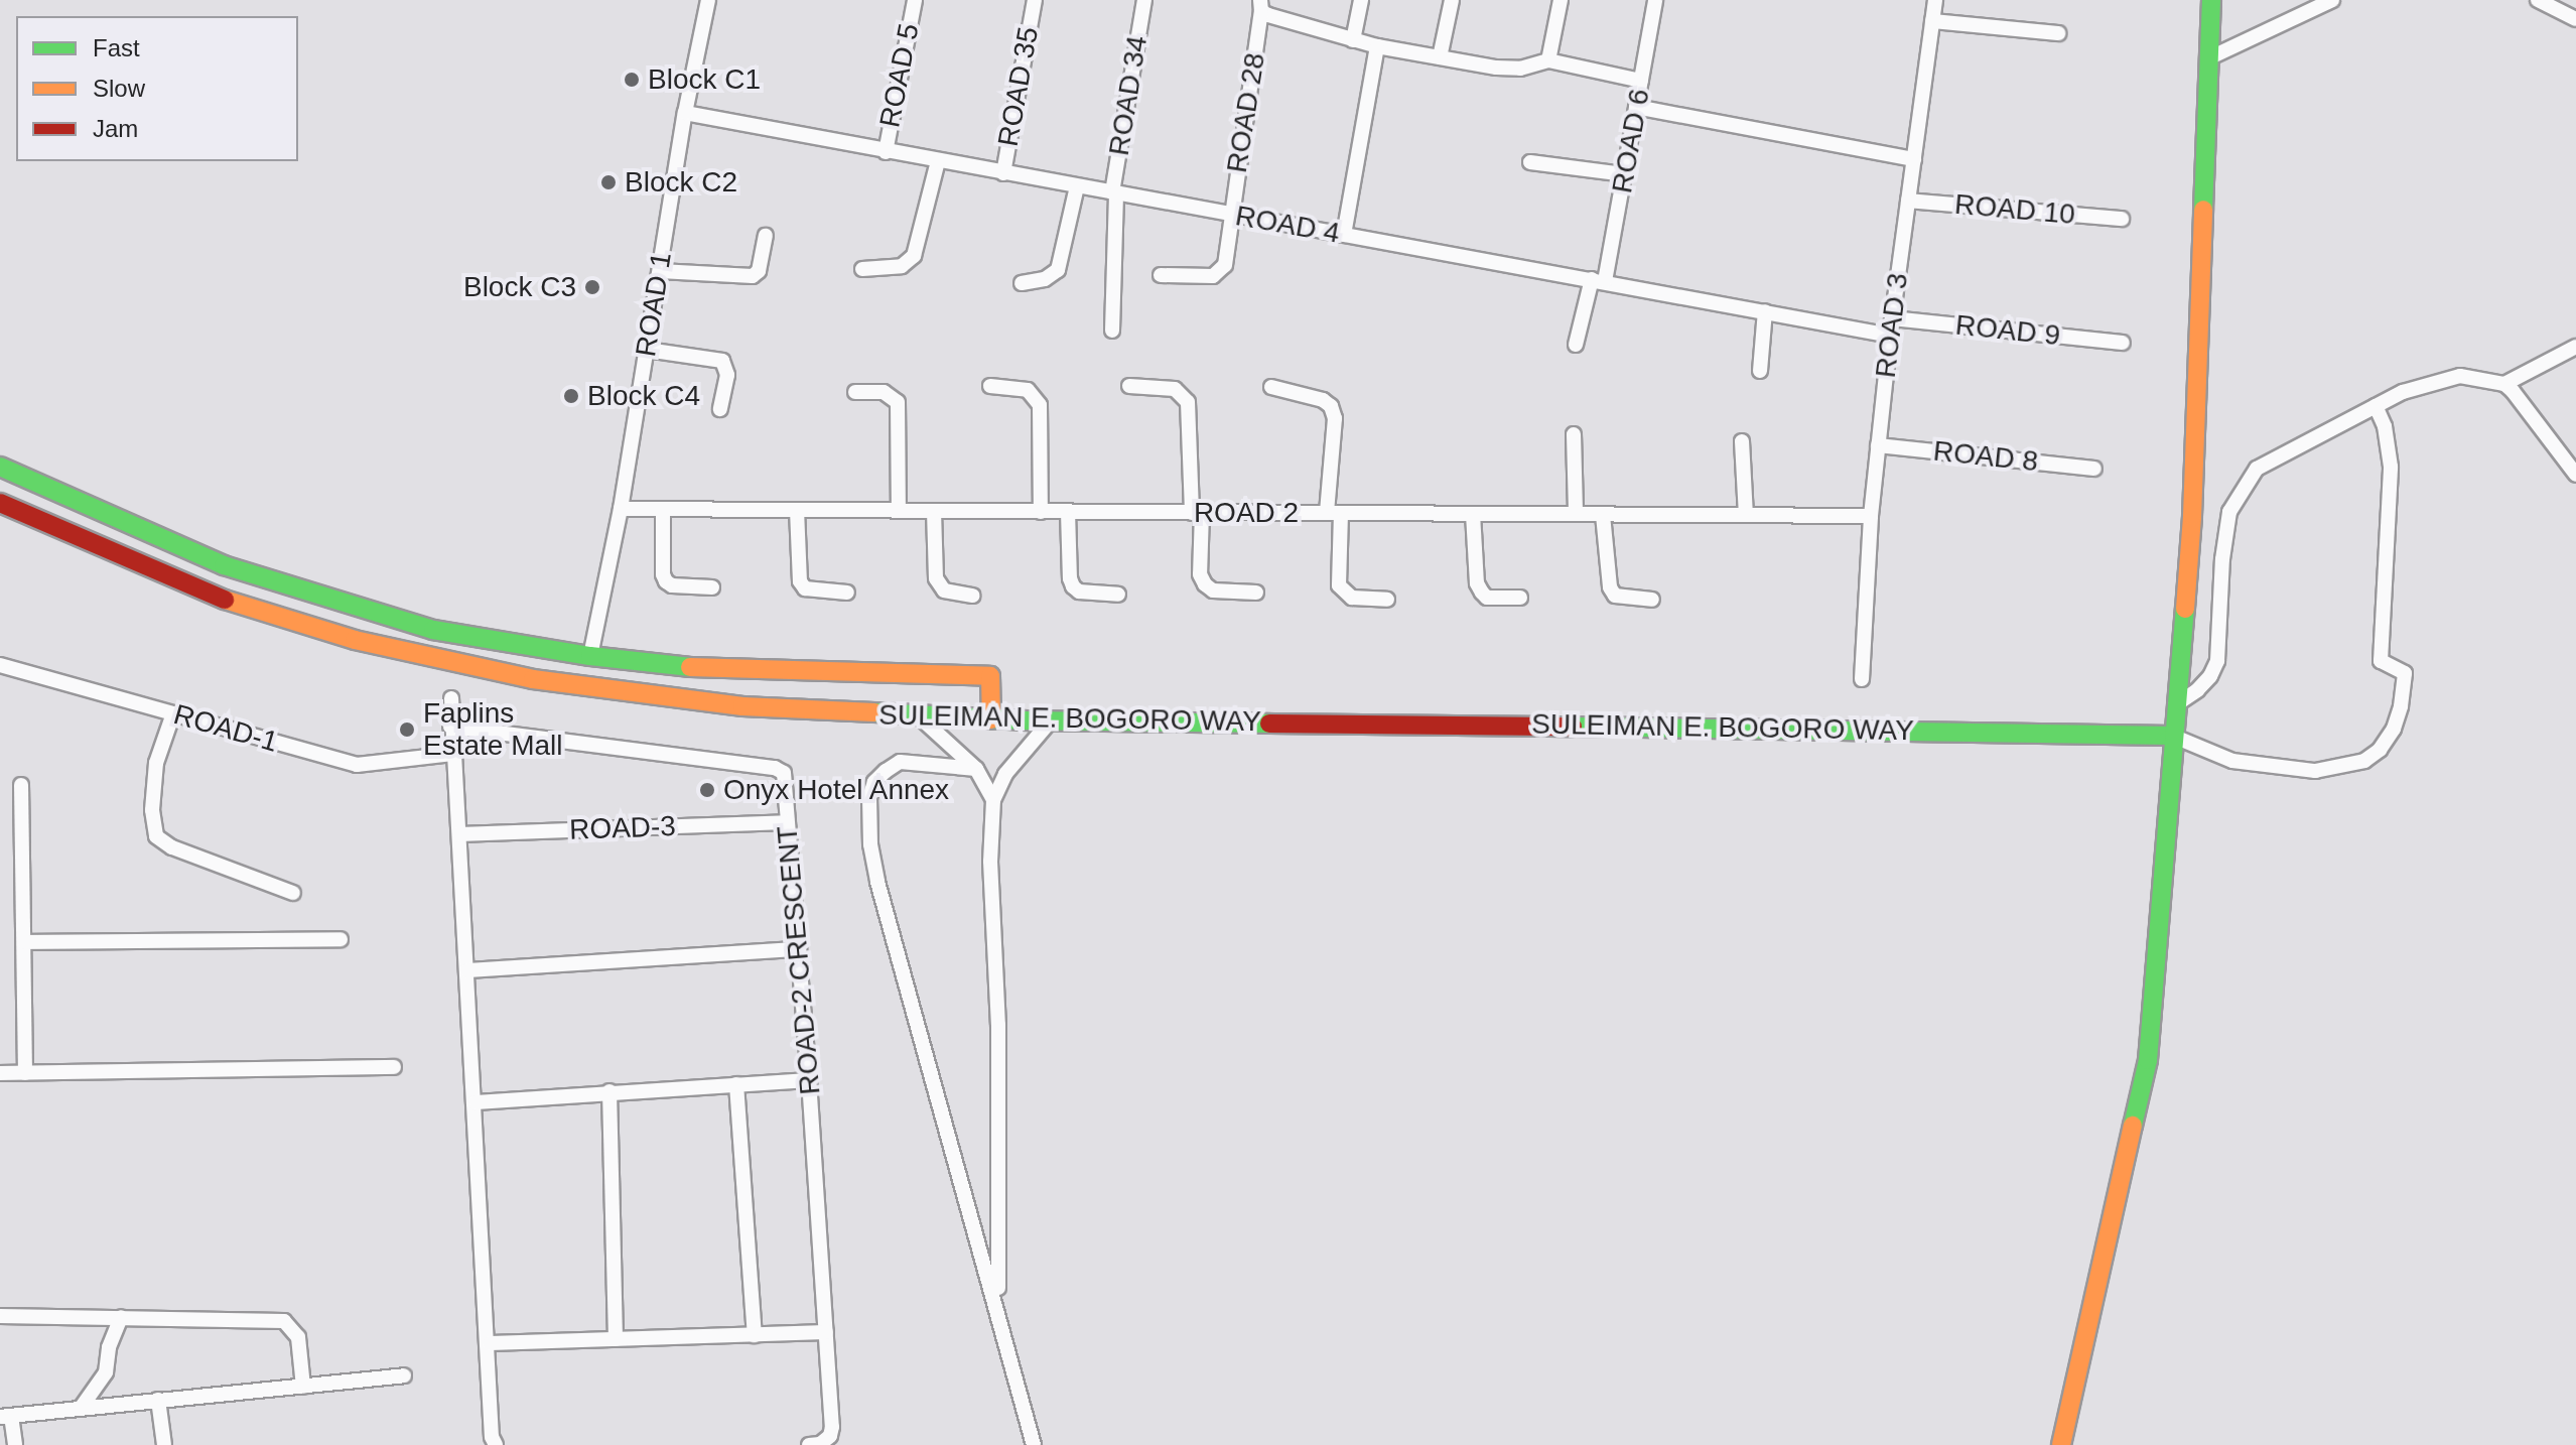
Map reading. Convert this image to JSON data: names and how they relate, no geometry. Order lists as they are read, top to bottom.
{
  "streets": {
    "main road": ["SULEIMAN E. BOGORO WAY"],
    "street": [
      "ROAD 5",
      "ROAD 35",
      "ROAD 34",
      "ROAD 28",
      "ROAD 6",
      "ROAD 10",
      "ROAD 4",
      "ROAD 1",
      "ROAD 3",
      "ROAD 9",
      "ROAD 8",
      "ROAD 2",
      "ROAD-1",
      "ROAD-3",
      "ROAD-2 CRESCENT"
    ]
  },
  "crossings": [
    ["ROAD 5", "ROAD 4"],
    ["ROAD 35", "ROAD 4"],
    ["ROAD 34", "ROAD 4"],
    ["ROAD 28", "ROAD 4"],
    ["ROAD 6", "ROAD 4"],
    ["ROAD 10", "ROAD 3"],
    ["ROAD 4", "ROAD 1"],
    ["ROAD 4", "ROAD 3"],
    ["ROAD 1", "ROAD 2"],
    ["ROAD 1", "SULEIMAN E. BOGORO WAY"],
    ["ROAD 3", "ROAD 9"],
    ["ROAD 3", "ROAD 8"],
    ["ROAD 3", "ROAD 2"],
    ["ROAD-3", "ROAD-2 CRESCENT"]
  ],
  "places": [
    "Block C1",
    "Block C2",
    "Block C3",
    "Block C4",
    "Faplins Estate Mall",
    "Onyx Hotel Annex"
  ],
  "legend": ["Fast", "Slow", "Jam"]
}
